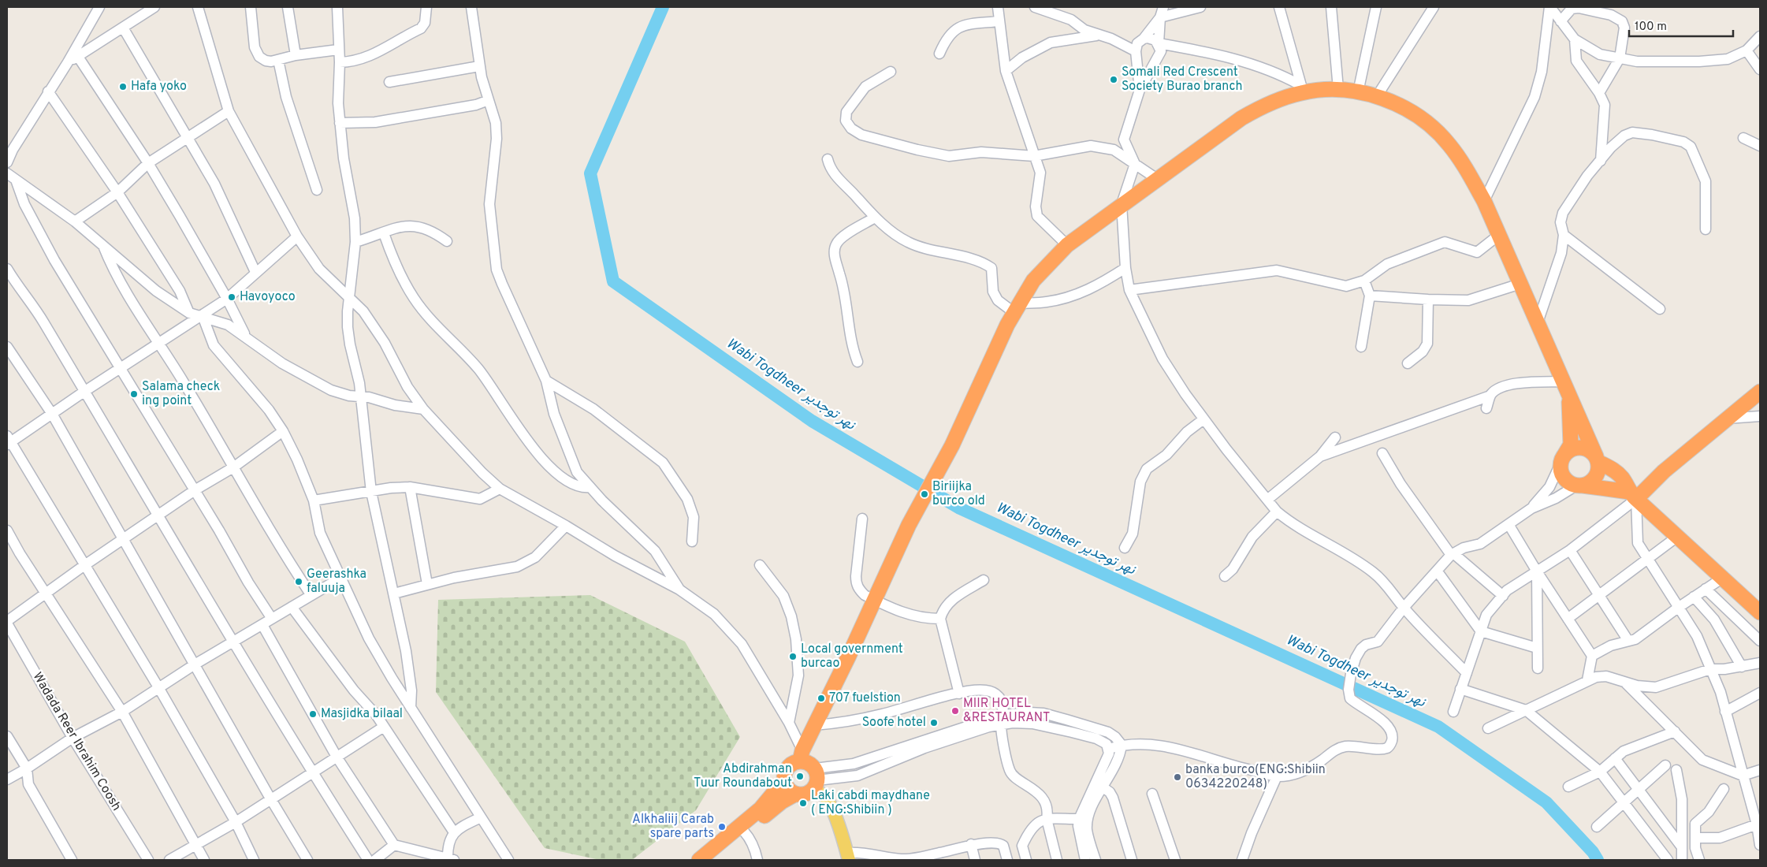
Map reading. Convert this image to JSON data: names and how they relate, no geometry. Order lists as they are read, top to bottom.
{
  "streets": {
    "street": ["Wadada Reer Ibrahim Coosh"]
  },
  "water": ["Wabi Togdheer نهر توجدير"],
  "places": [
    "Somali Red Crescent Society Burao branch",
    "Hafa yoko",
    "Havoyoco",
    "Salama check ing point",
    "Biriijka burco old",
    "Geerashka faluuja",
    "Local government burcao",
    "707 fuelstion",
    "MIIR HOTEL &RESTAURANT",
    "Masjidka bilaal",
    "Soofe hotel",
    "Abdirahman Tuur Roundabout",
    "banka burco(ENG:Shibiin 0634220248)",
    "Laki cabdi maydhane ( ENG:Shibiin )",
    "Alkhaliij Carab spare parts"
  ],
  "scale_bar": "100 m"
}
